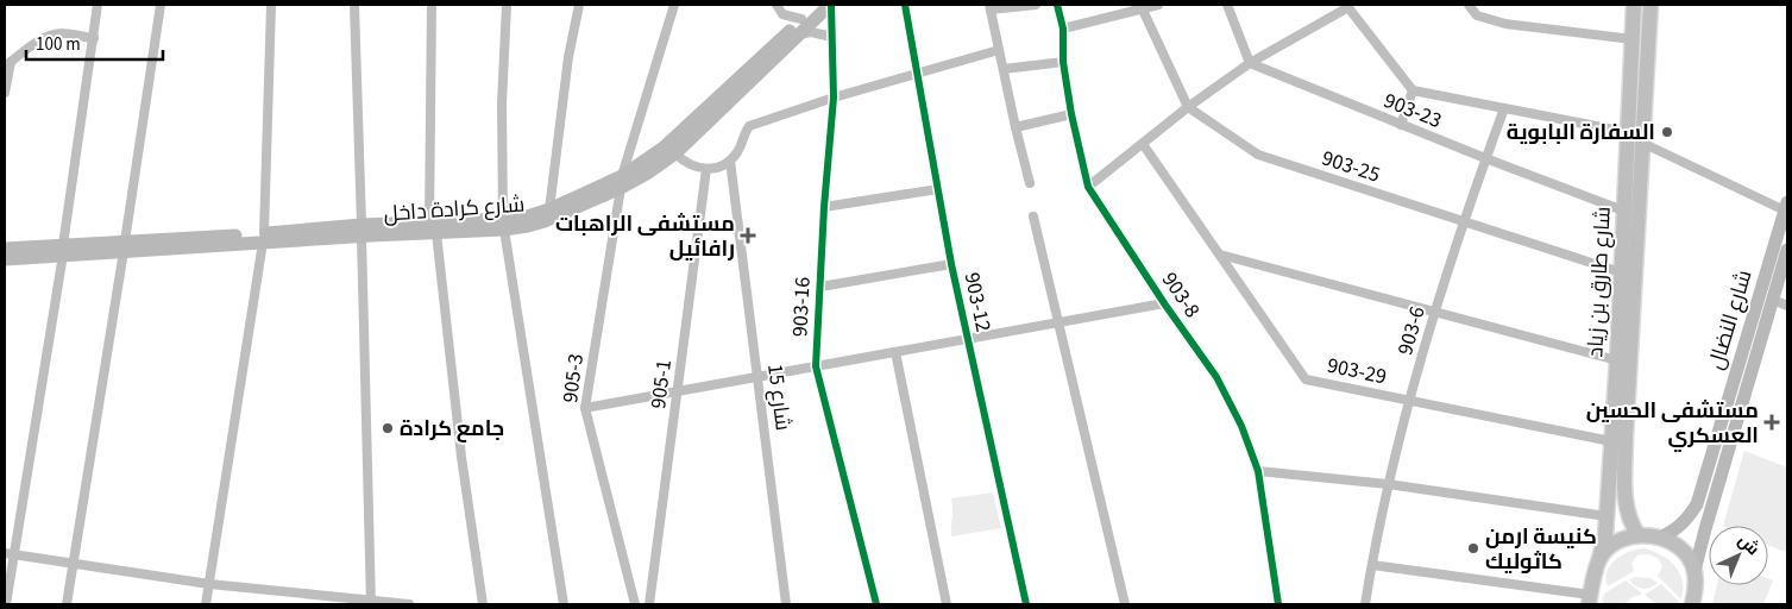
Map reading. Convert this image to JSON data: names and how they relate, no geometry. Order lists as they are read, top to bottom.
{
  "streets": {
    "main road": ["شارع كرادة داخل", "شارع طارق بن زياد", "شارع النضال"],
    "street": [
      "903-23",
      "903-25",
      "903-8",
      "903-12",
      "903-16",
      "903-6",
      "903-29",
      "905-3",
      "905-1",
      "شارع 15"
    ]
  },
  "crossings": [
    ["903-23", "شارع طارق بن زياد"],
    ["903-23", "903-6"],
    ["903-25", "شارع طارق بن زياد"],
    ["903-25", "903-6"],
    ["شارع كرادة داخل", "903-16"],
    ["شارع كرادة داخل", "905-3"],
    ["شارع طارق بن زياد", "903-29"],
    ["903-6", "903-29"]
  ],
  "places": {
    "other": ["السفارة البابوية", "جامع كرادة", "كنيسة ارمن كاثوليك"],
    "health": ["مستشفى الراهبات رافائيل", "مستشفى الحسين العسكري"]
  },
  "scale_bar": "100 m",
  "north": "top right"
}
